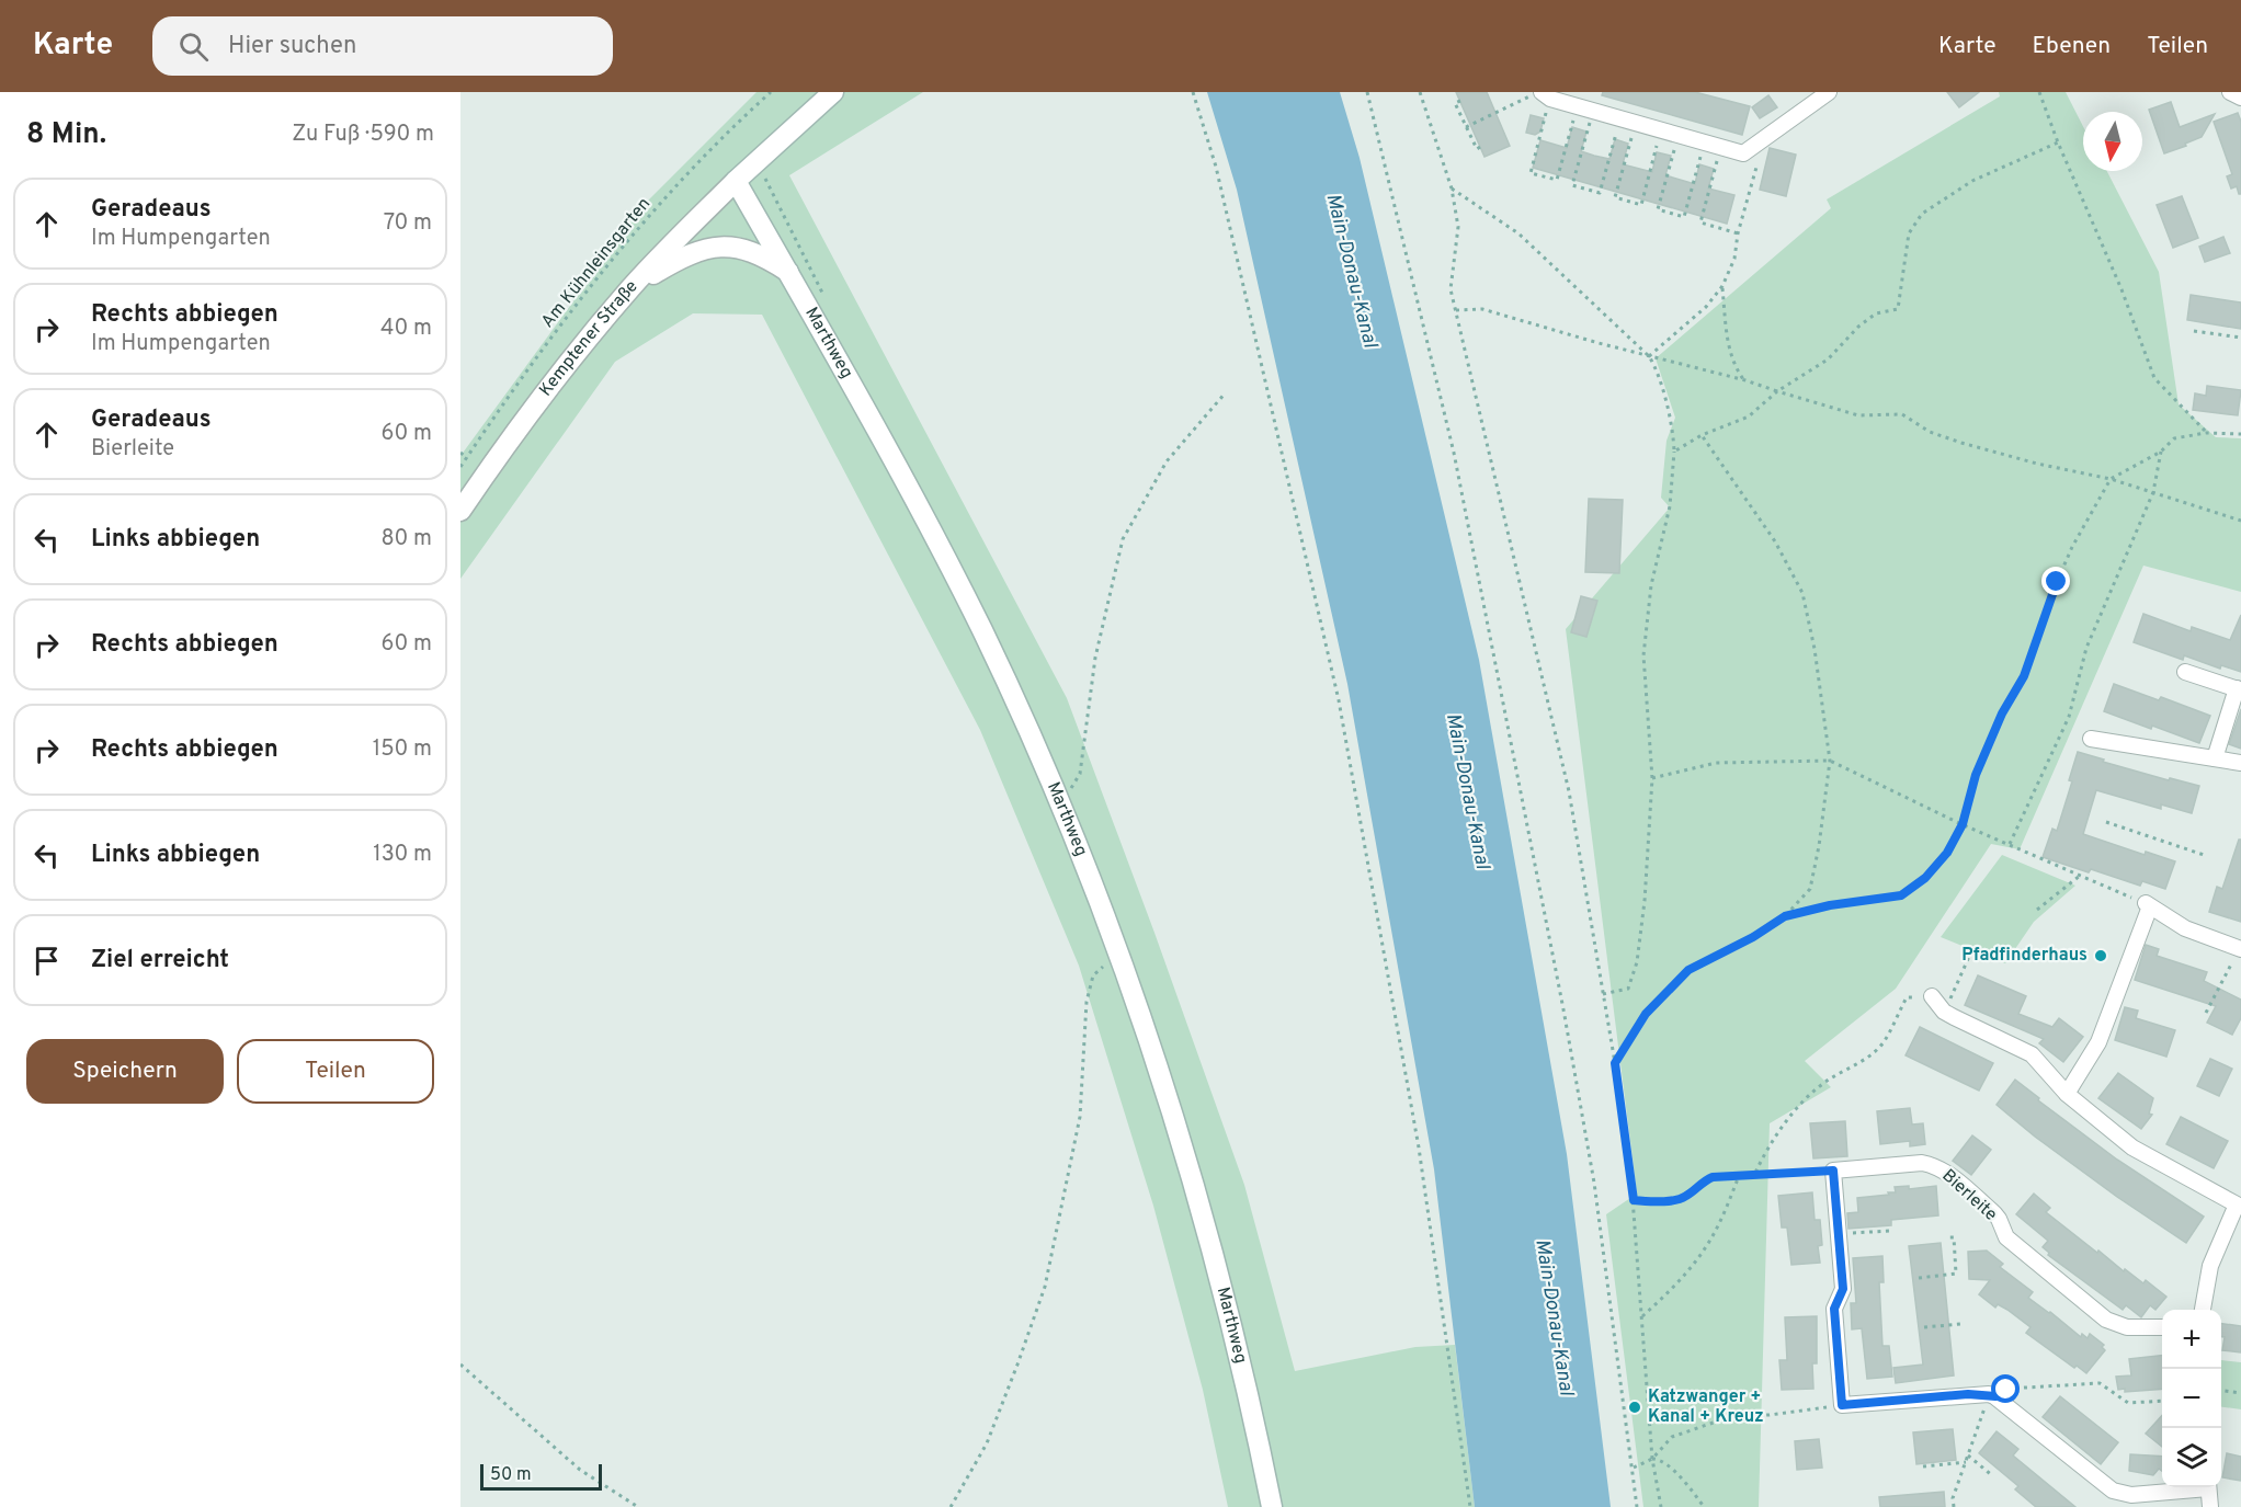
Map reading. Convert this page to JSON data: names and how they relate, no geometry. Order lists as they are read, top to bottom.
{
  "streets": {
    "main road": ["Kemptener Straße", "Marthweg"],
    "street": ["Bierleite"],
    "path": ["Am Kühnleinsgarten"]
  },
  "crossings": [
    ["Kemptener Straße", "Marthweg"]
  ],
  "water": ["Main-Donau-Kanal"],
  "places": ["Pfadfinderhaus", "Katzwanger + Kanal + Kreuz"],
  "scale_bar": "50 m",
  "north": "bottom",
  "page": {
    "header": "Karte",
    "search": "Hier suchen",
    "nav": ["Karte", "Ebenen", "Teilen"],
    "heading": ["8 Min.", "Zu Fuß · 590 m"],
    "list": [
      ["Geradeaus", "Im Humpengarten", "70 m"],
      ["Rechts abbiegen", "Im Humpengarten", "40 m"],
      ["Geradeaus", "Bierleite", "60 m"],
      ["Links abbiegen", "80 m"],
      ["Rechts abbiegen", "60 m"],
      ["Rechts abbiegen", "150 m"],
      ["Links abbiegen", "130 m"],
      "Ziel erreicht"
    ],
    "buttons": ["Speichern", "Teilen"],
    "map_buttons": ["+", "−"],
    "scale": "50 m"
  }
}
